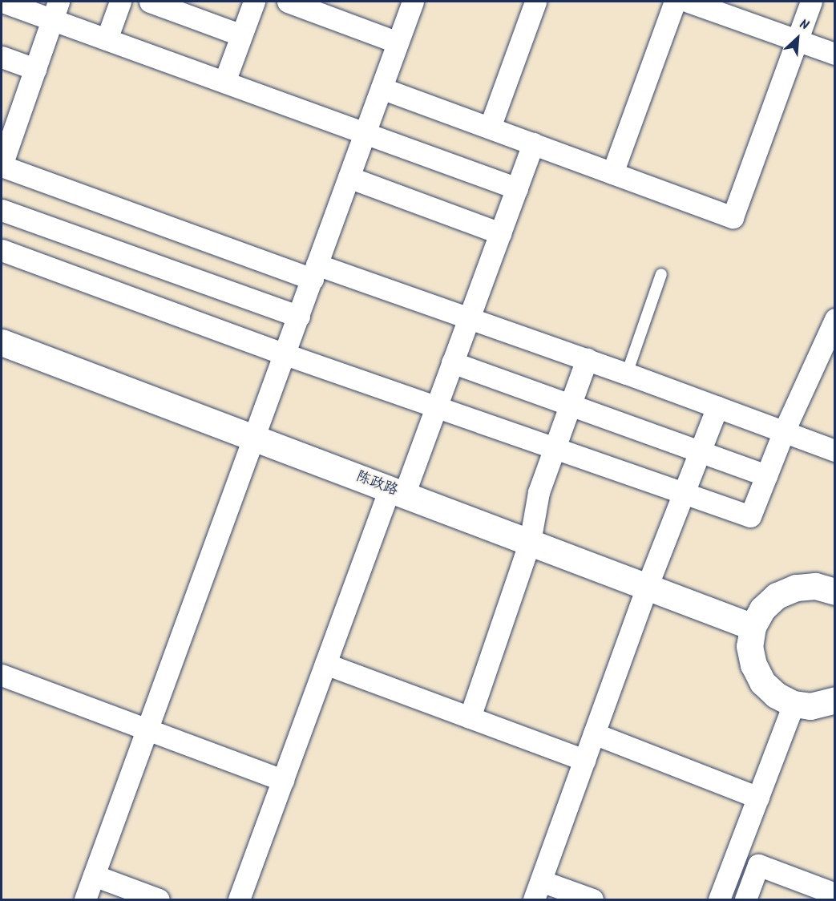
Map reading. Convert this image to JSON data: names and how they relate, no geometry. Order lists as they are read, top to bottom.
{
  "streets": {
    "street": ["陈政路"]
  },
  "north": "top right"
}
